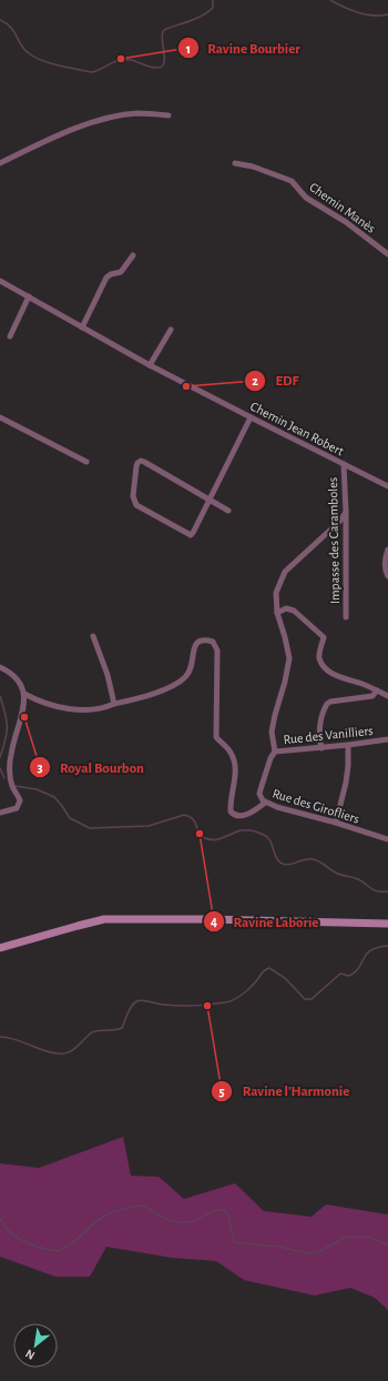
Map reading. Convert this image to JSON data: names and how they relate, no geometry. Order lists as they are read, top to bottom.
{
  "streets": {
    "street": [
      "Chemin Manès",
      "Chemin Jean Robert",
      "Impasse des Caramboles",
      "Rue des Vanilliers",
      "Rue des Girofliers"
    ]
  },
  "crossings": [
    ["Chemin Jean Robert", "Impasse des Caramboles"],
    ["Impasse des Caramboles", "Rue des Vanilliers"],
    ["Rue des Vanilliers", "Rue des Girofliers"]
  ],
  "places": [
    "Ravine Bourbier",
    "EDF",
    "Royal Bourbon",
    "Ravine Laborie",
    "Ravine l'Harmonie"
  ],
  "north": "bottom left"
}
